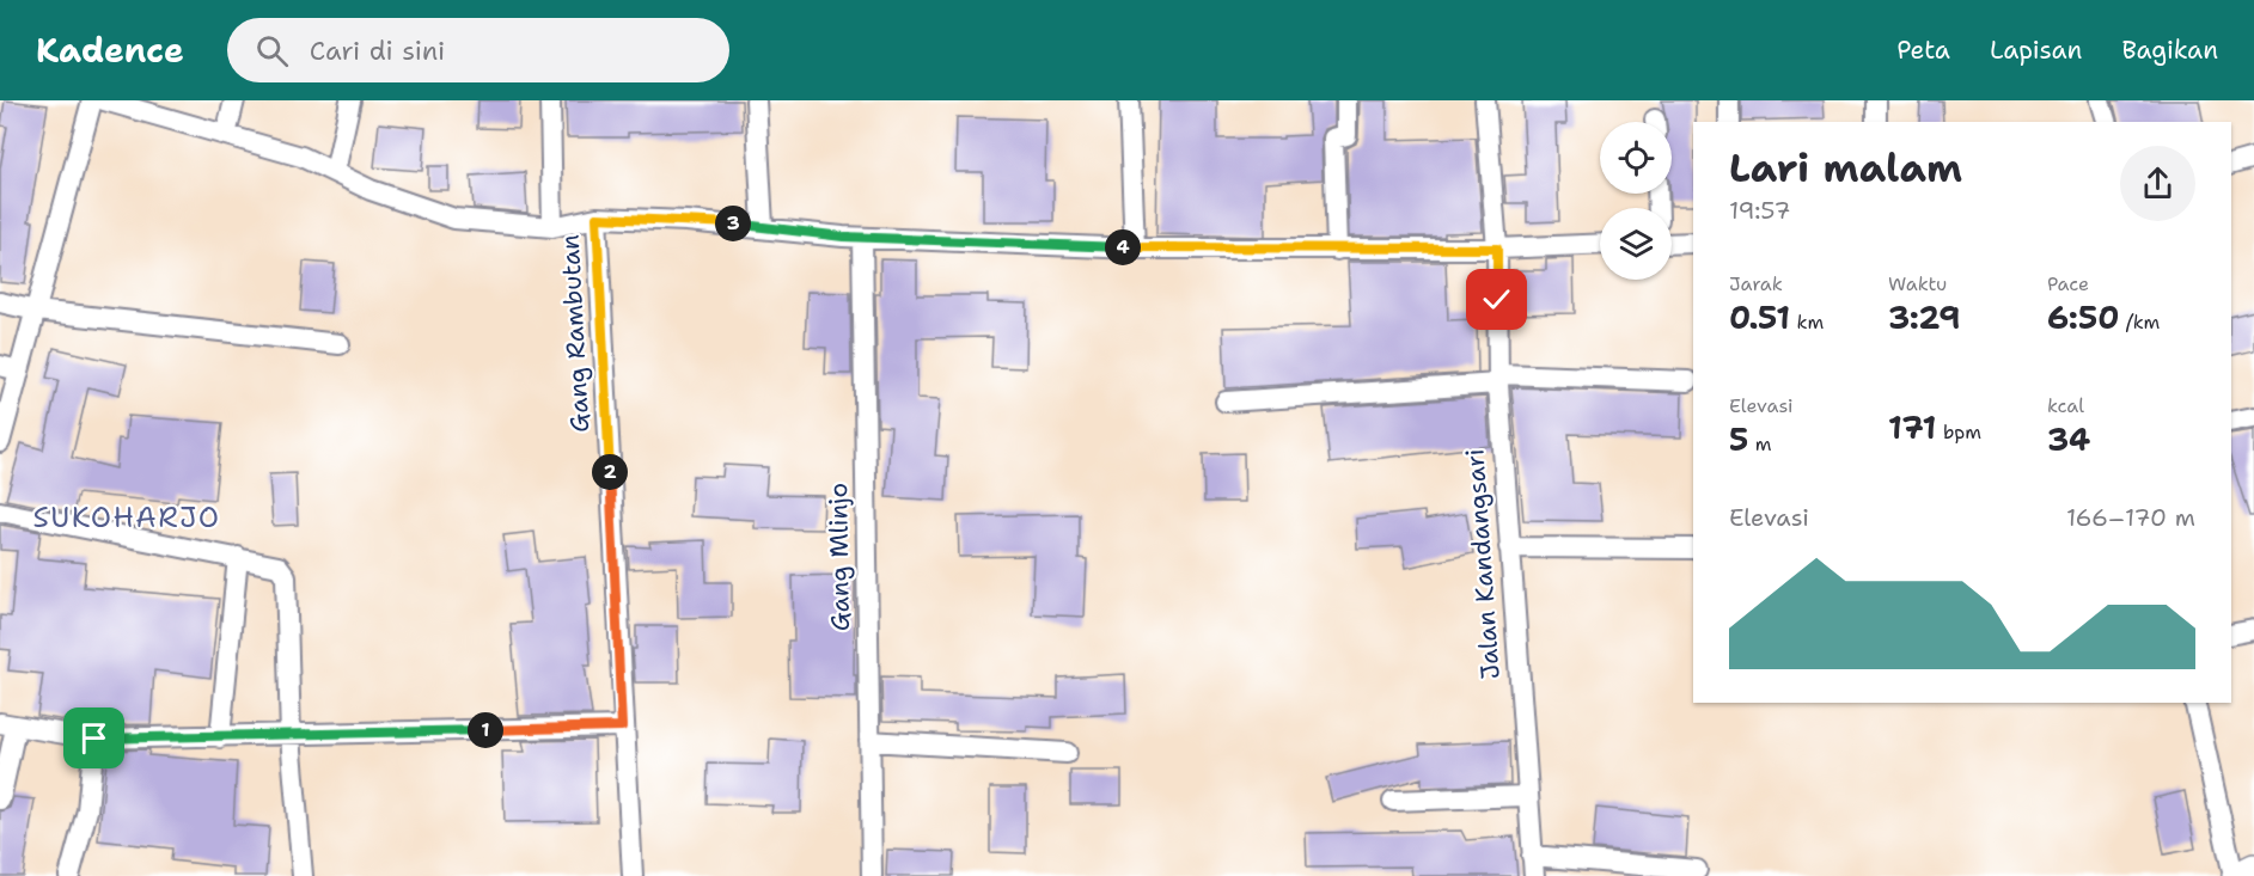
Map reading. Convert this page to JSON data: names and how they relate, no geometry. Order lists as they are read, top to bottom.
{
  "streets": {
    "street": ["Gang Rambutan", "Gang Mlinjo", "Jalan Kandangsari"]
  },
  "districts": ["SUKOHARJO"],
  "page": {
    "header": "Kadence",
    "search": "Cari di sini",
    "nav": ["Peta", "Lapisan", "Bagikan"],
    "heading": ["Lari malam", "19:57"],
    "pins": [
      "3",
      "4",
      "2",
      "1"
    ],
    "stats": [
      ["Jarak", "0.51 km"],
      ["Waktu", "3:29"],
      ["Pace", "6:50 /km"],
      ["Elevasi", "5 m"],
      ["171 bpm"],
      ["kcal", "34"]
    ],
    "chart": ["Elevasi", "166–170 m"]
  }
}
